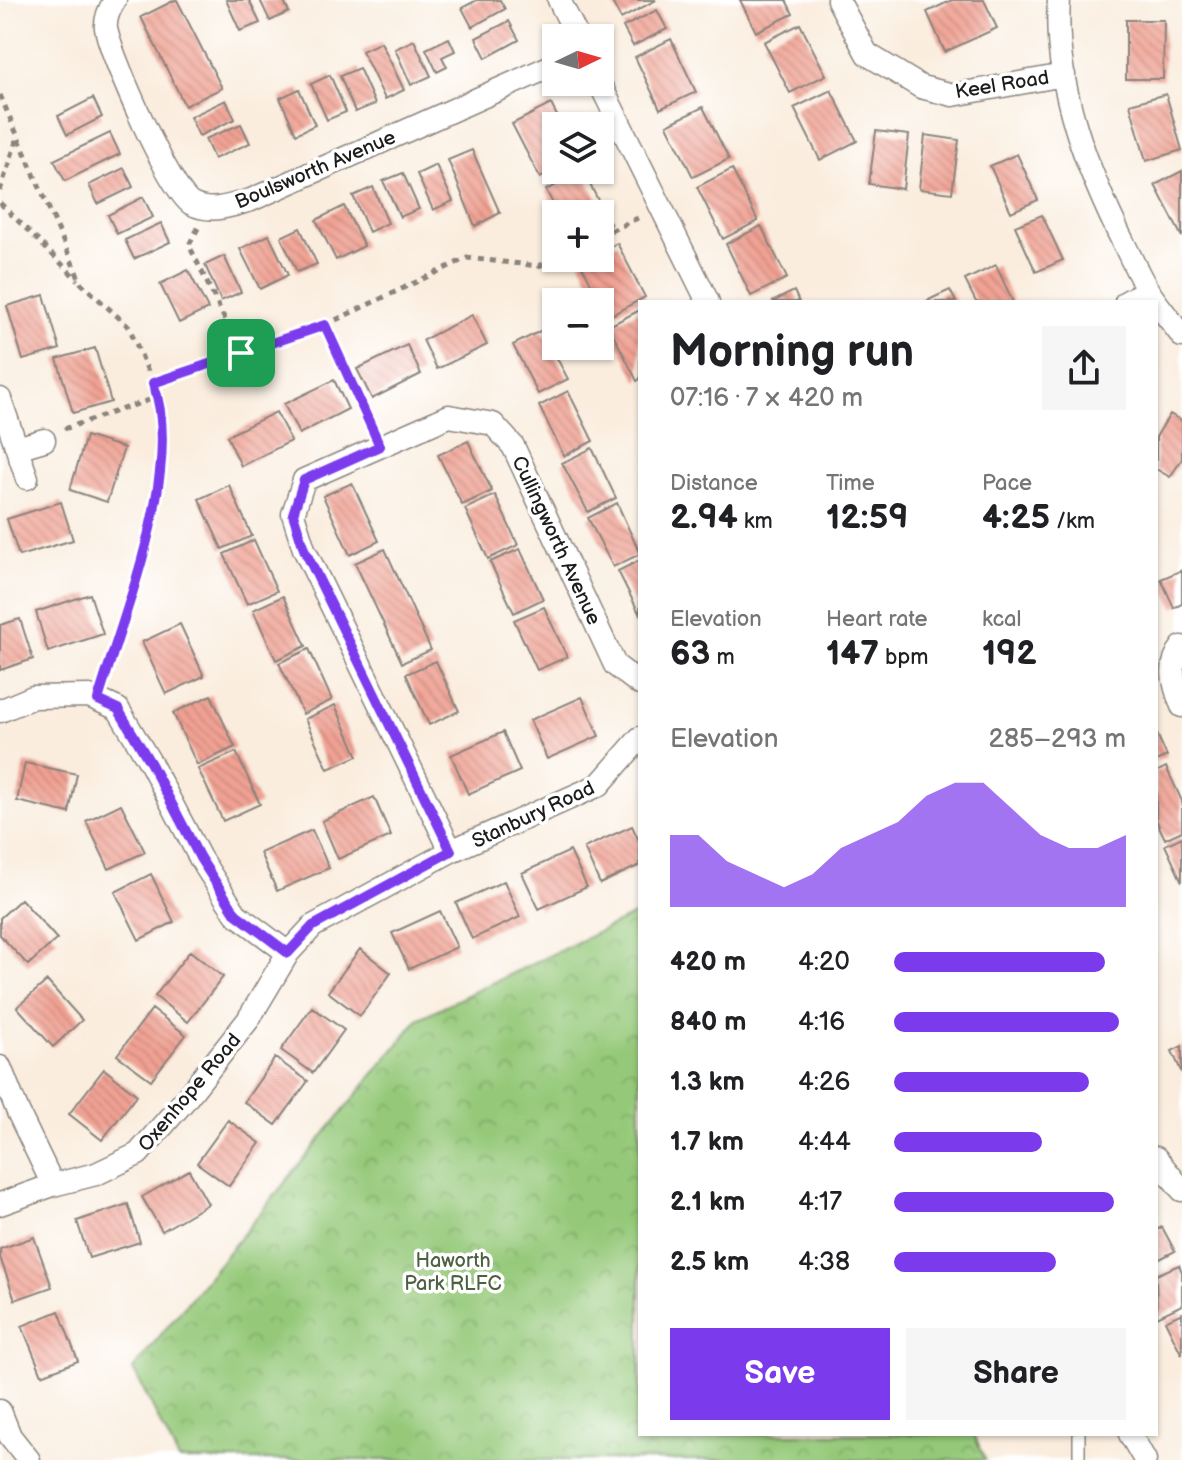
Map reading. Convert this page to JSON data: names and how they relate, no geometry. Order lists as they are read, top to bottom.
{
  "streets": {
    "street": [
      "Keel Road",
      "Boulsworth Avenue",
      "Cullingworth Avenue",
      "Stanbury Road",
      "Oxenhope Road"
    ]
  },
  "crossings": [
    ["Cullingworth Avenue", "Stanbury Road"],
    ["Stanbury Road", "Oxenhope Road"]
  ],
  "parks": ["Haworth Park RLFC"],
  "north": "right",
  "page": {
    "map_buttons": ["+", "−"],
    "heading": ["Morning run", "07:16 · 7 × 420 m"],
    "stats": [
      ["Distance", "2.94 km"],
      ["Time", "12:59"],
      ["Pace", "4:25 /km"],
      ["Elevation", "63 m"],
      ["Heart rate", "147 bpm"],
      ["kcal", "192"]
    ],
    "chart": ["Elevation", "285–293 m"],
    "list": [
      {
        "name": "420 m",
        "note": "4:20"
      },
      {
        "name": "840 m",
        "note": "4:16"
      },
      {
        "name": "1.3 km",
        "note": "4:26"
      },
      {
        "name": "1.7 km",
        "note": "4:44"
      },
      {
        "name": "2.1 km",
        "note": "4:17"
      },
      {
        "name": "2.5 km",
        "note": "4:38"
      }
    ],
    "buttons": ["Save", "Share"]
  }
}
